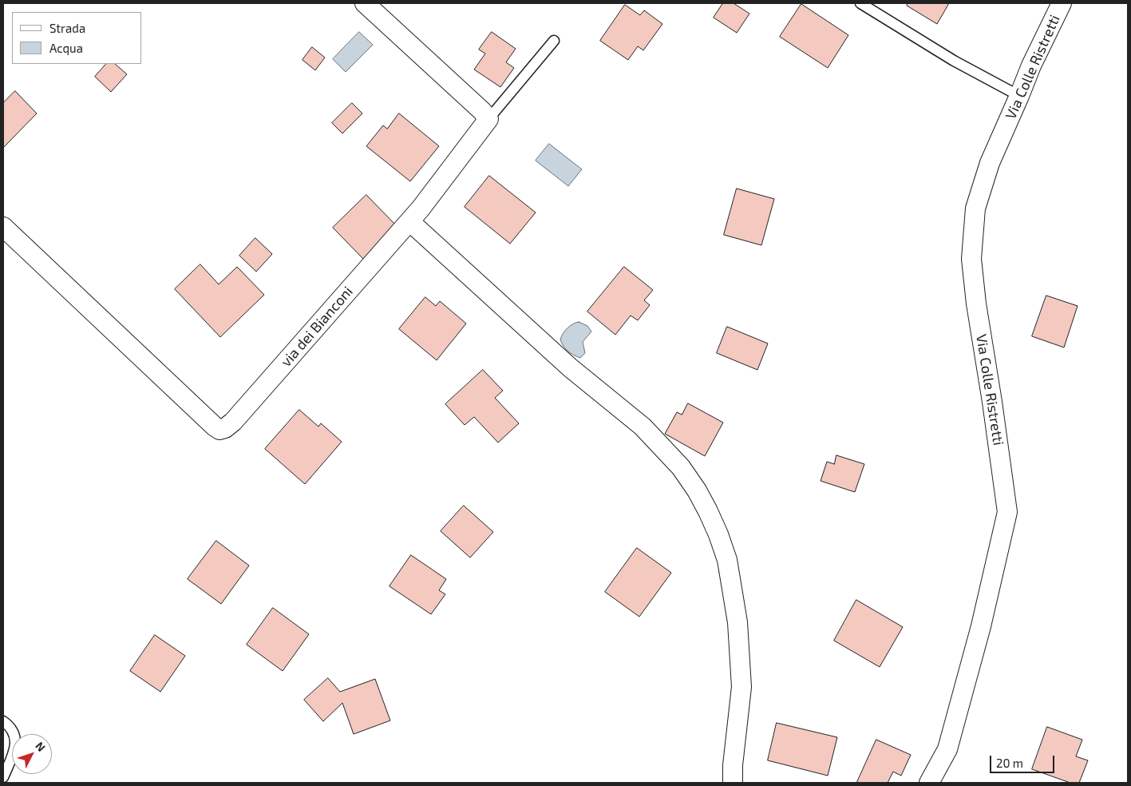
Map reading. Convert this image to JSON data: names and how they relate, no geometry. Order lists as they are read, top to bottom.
{
  "streets": {
    "street": ["Via Colle Ristretti", "via dei Bianconi"]
  },
  "legend": ["Strada", "Acqua"],
  "scale_bar": "20 m",
  "north": "top right"
}
